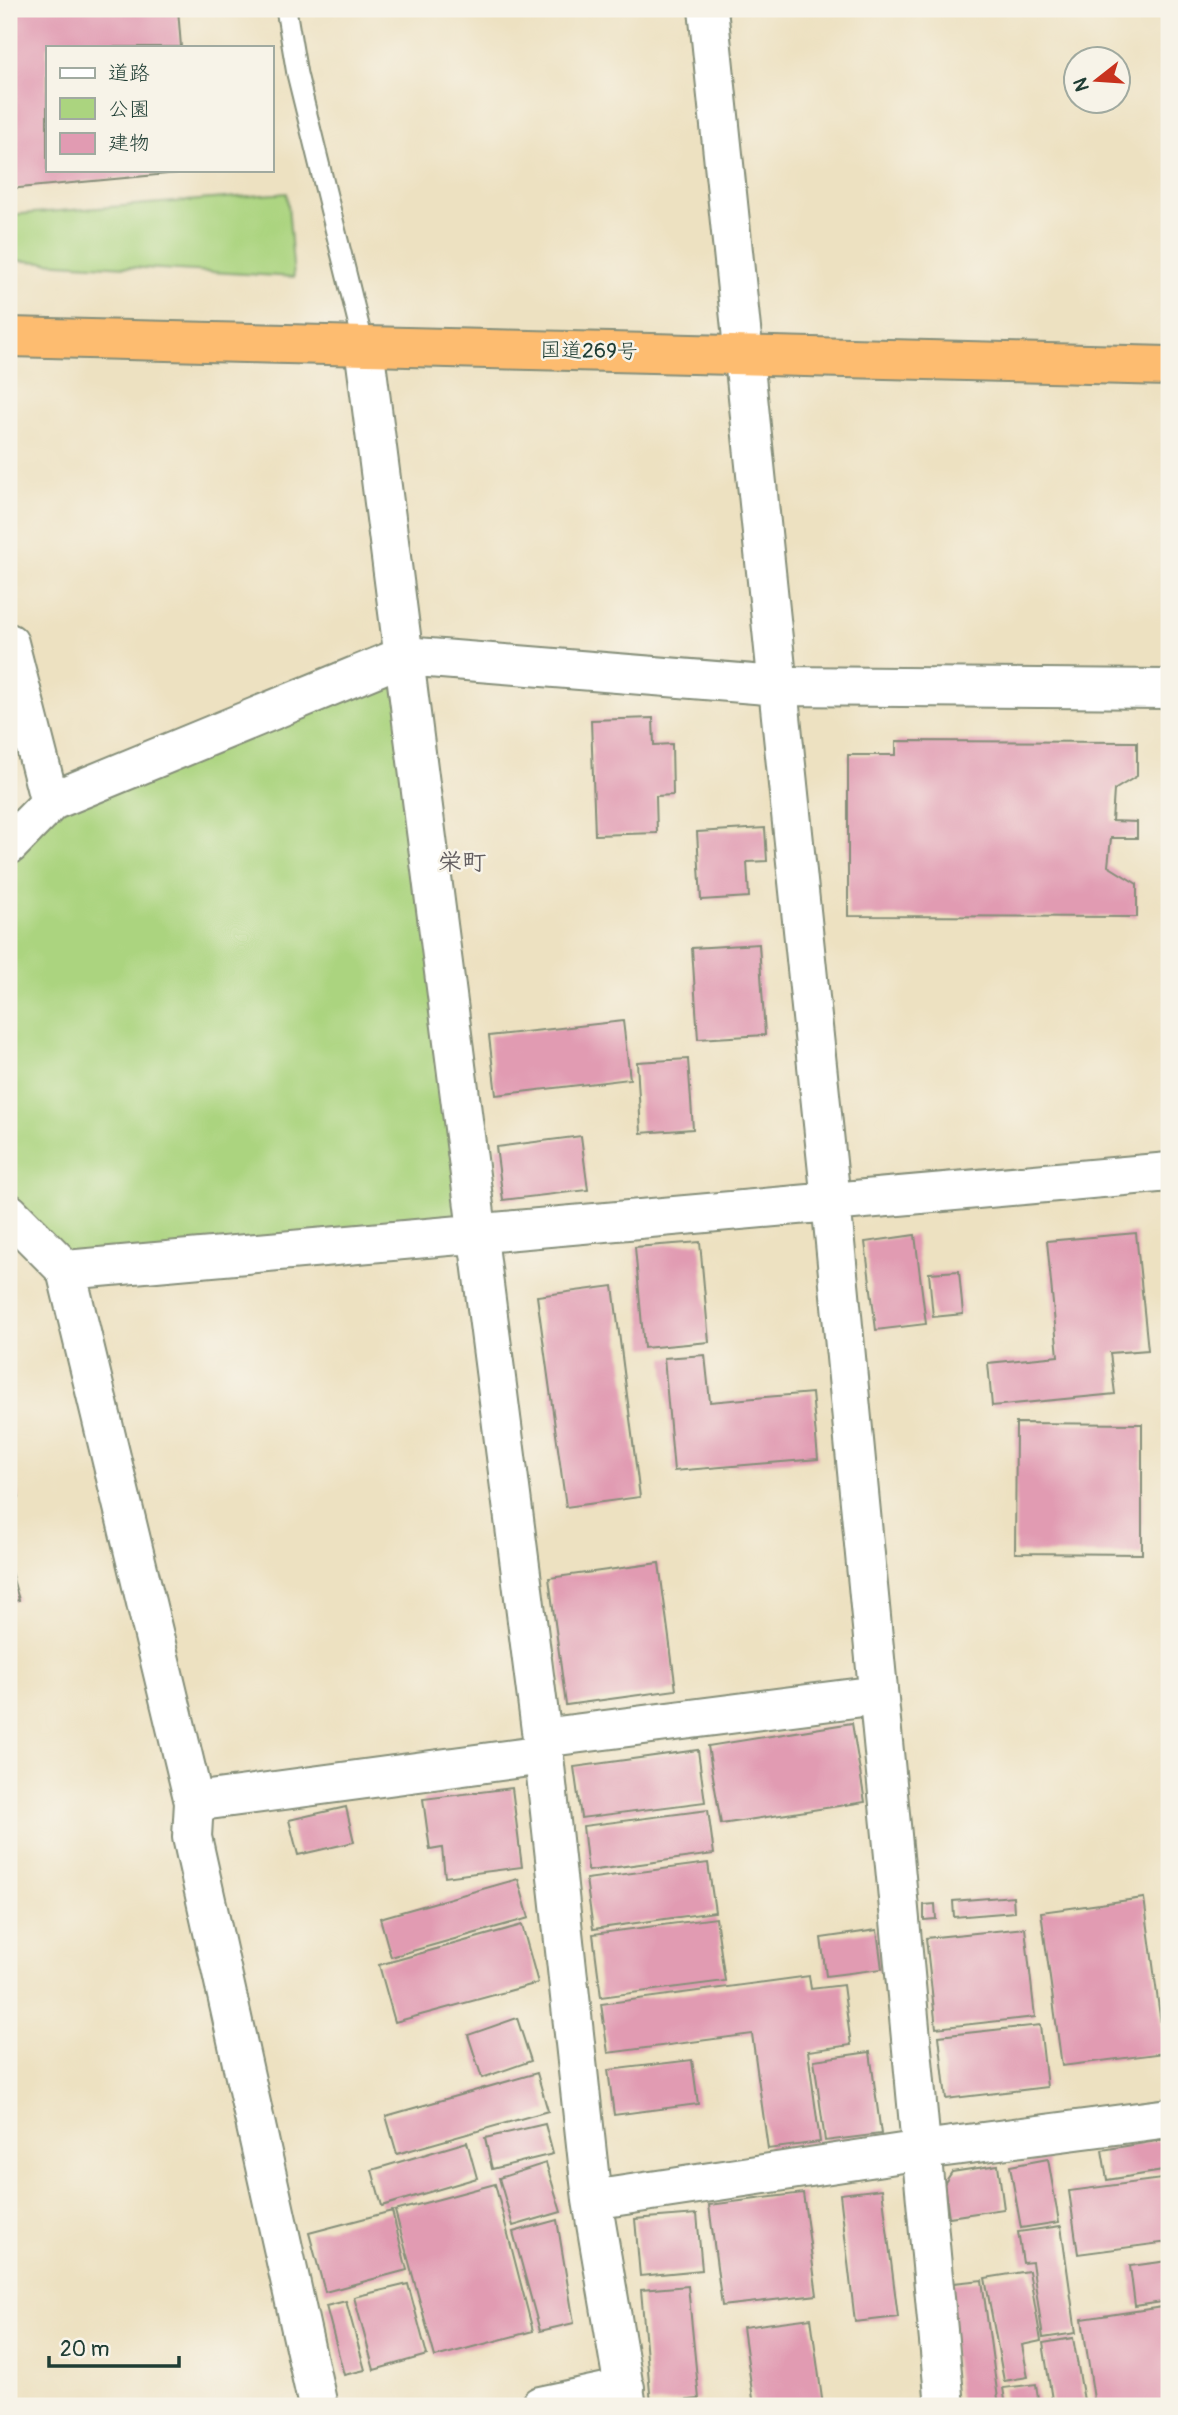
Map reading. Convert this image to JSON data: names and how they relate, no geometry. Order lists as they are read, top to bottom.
{
  "streets": {
    "highway": ["国道269号"]
  },
  "districts": ["栄町"],
  "legend": ["道路", "公園", "建物"],
  "scale_bar": "20 m",
  "north": "left"
}
